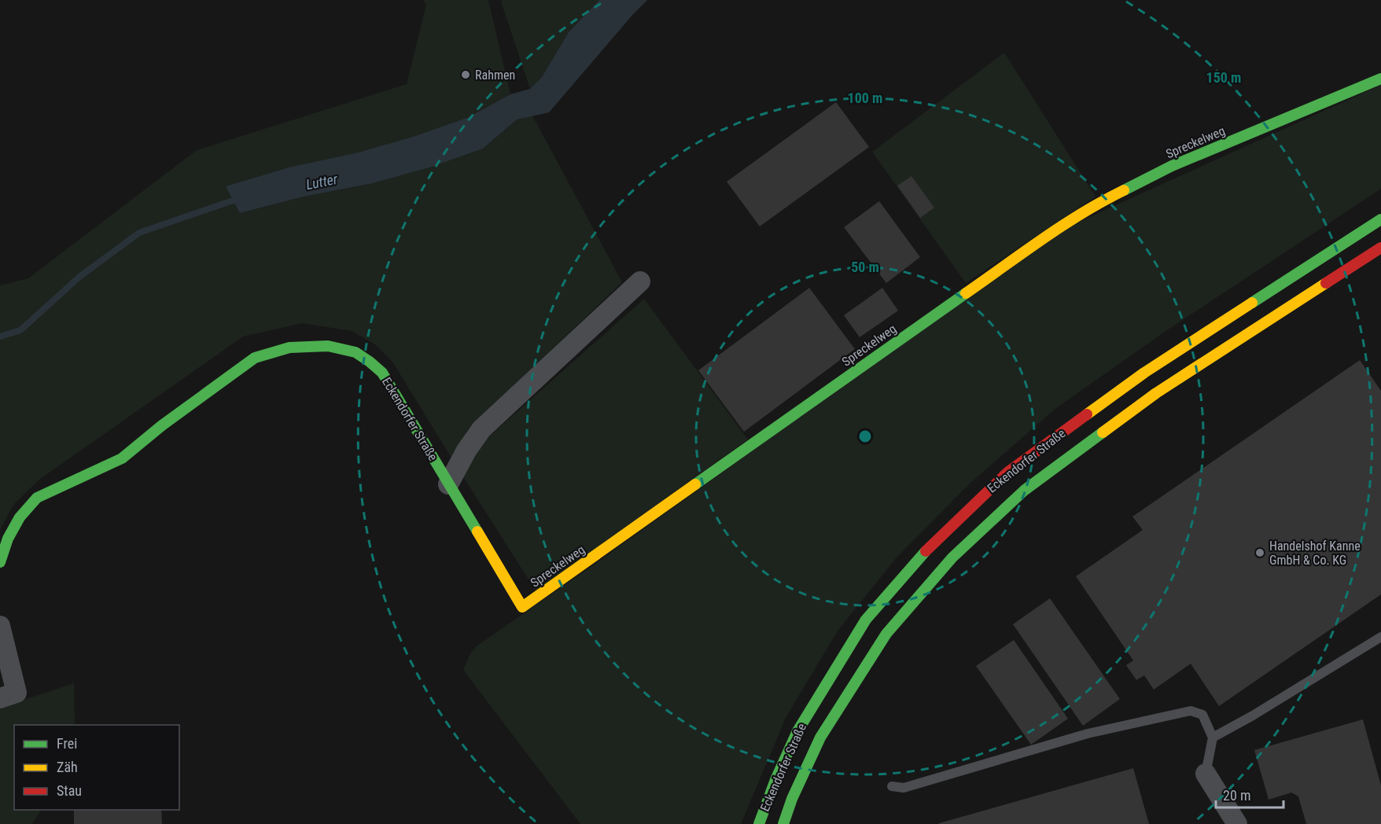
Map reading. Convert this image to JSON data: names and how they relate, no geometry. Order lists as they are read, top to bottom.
{
  "streets": {
    "street": ["Spreckelweg", "Eckendorfer Straße"]
  },
  "crossings": [
    ["Spreckelweg", "Eckendorfer Straße"]
  ],
  "water": ["Lutter"],
  "places": ["Rahmen", "Handelshof Kanne GmbH & Co. KG"],
  "legend": ["Frei", "Zäh", "Stau"],
  "scale_bar": "20 m",
  "rings": ["150 m", "100 m", "50 m"]
}
